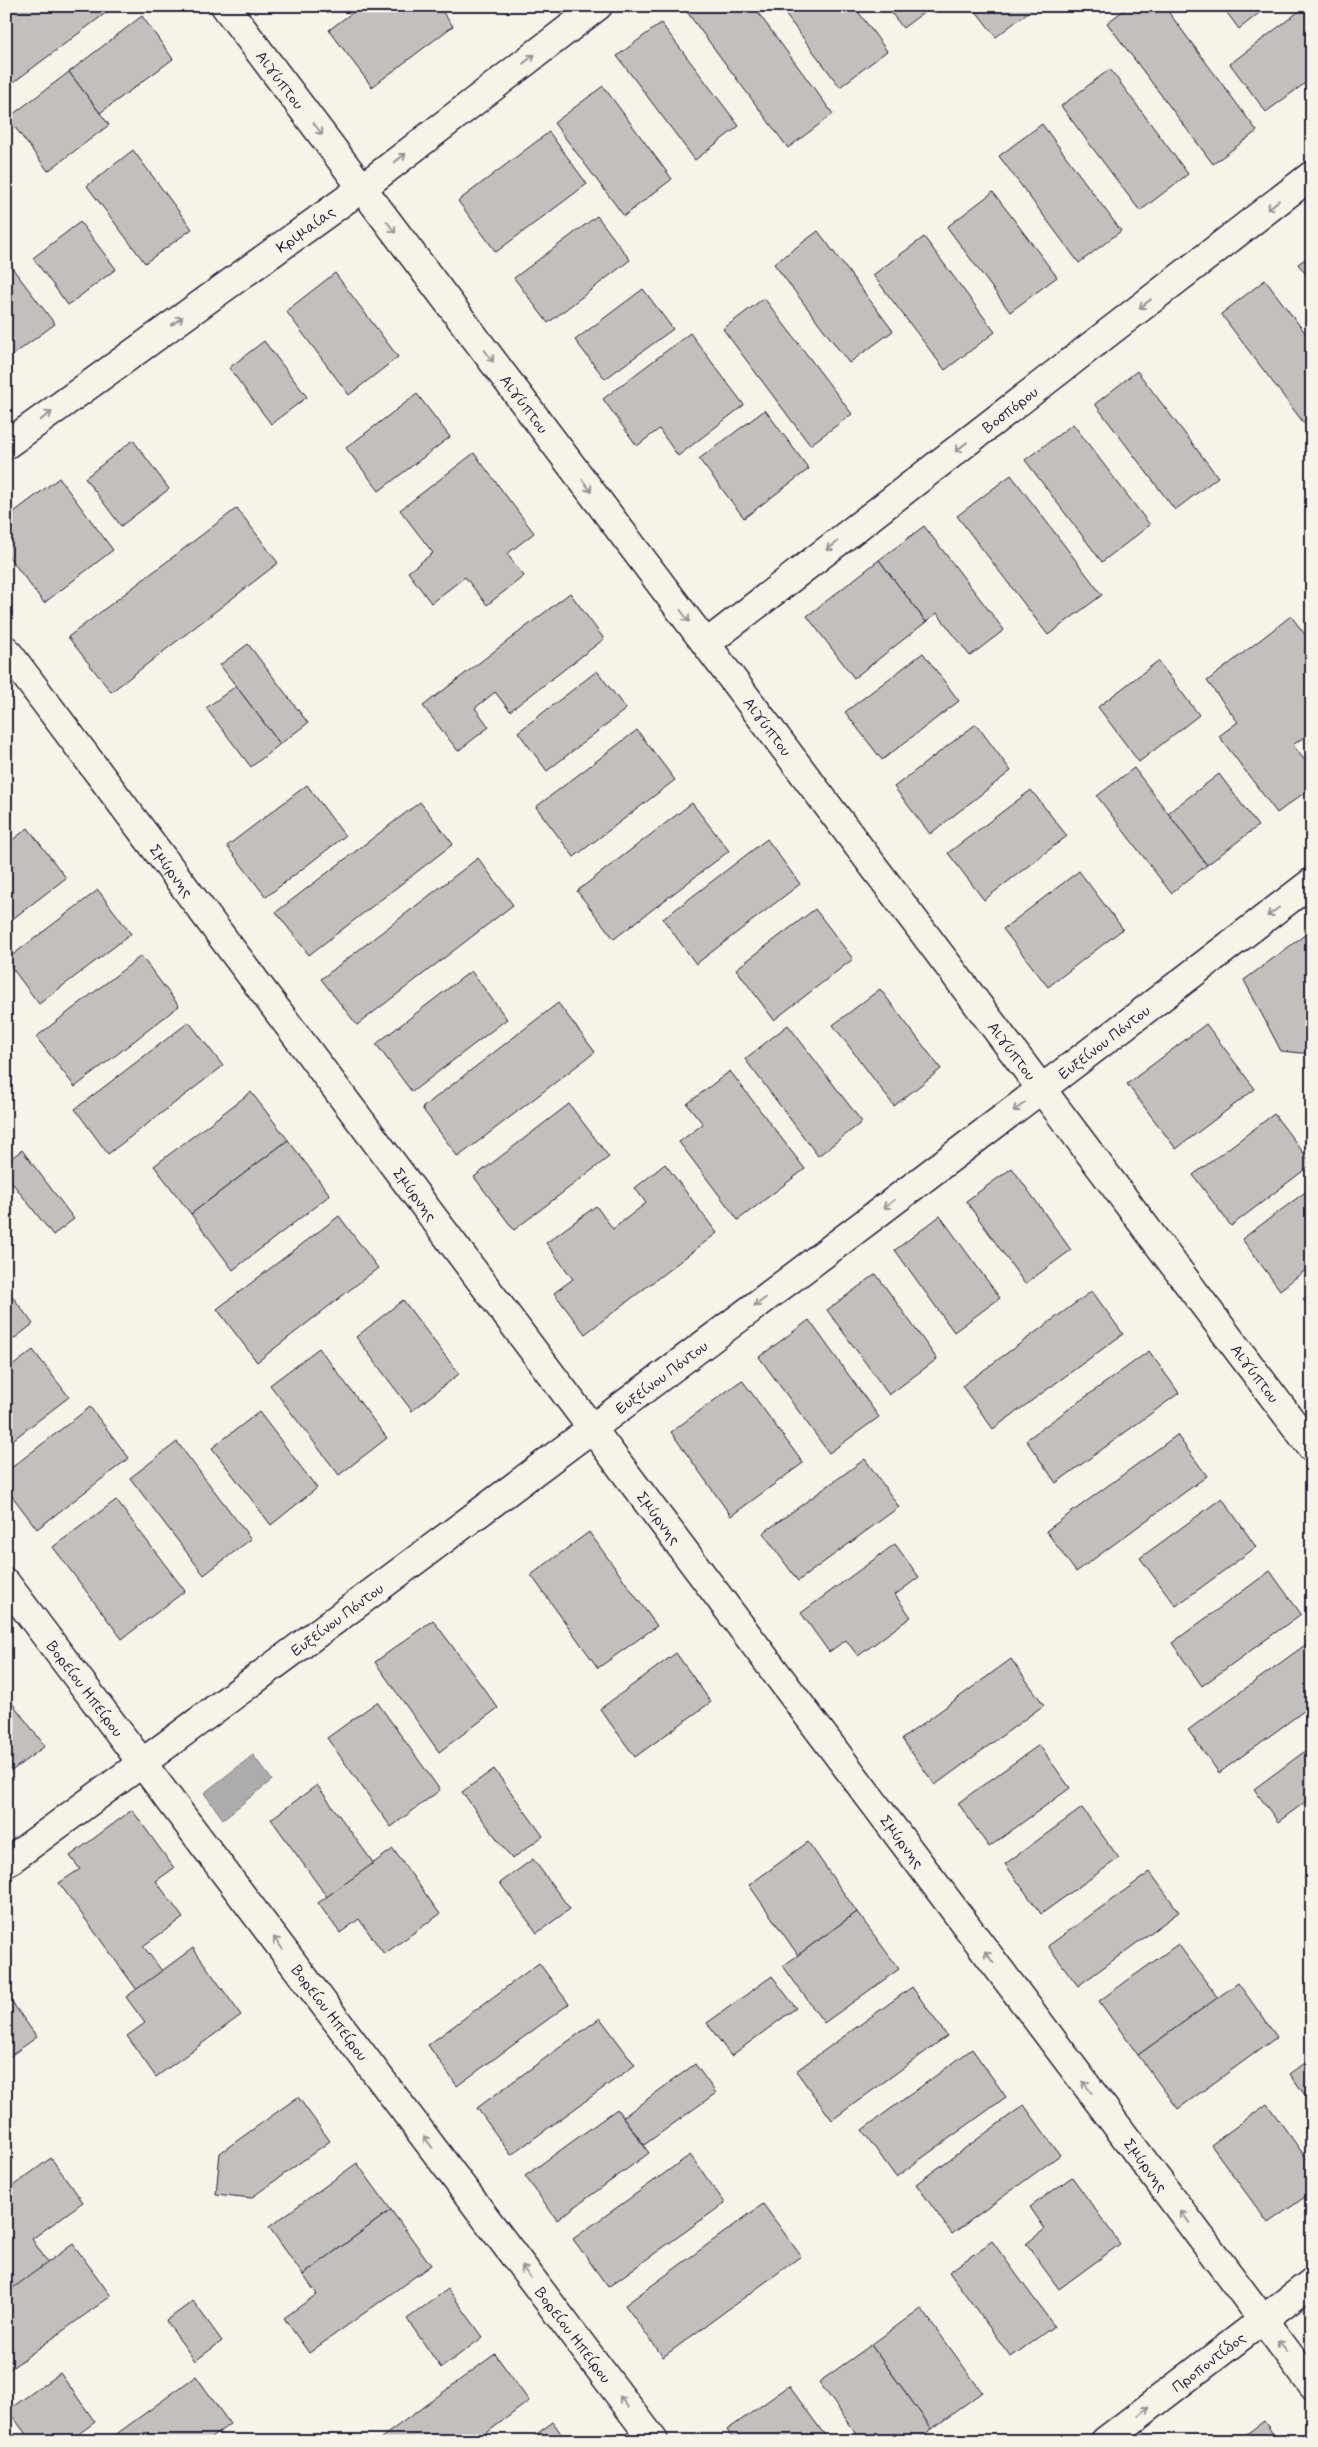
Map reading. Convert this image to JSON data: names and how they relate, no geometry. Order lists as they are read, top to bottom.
{
  "streets": {
    "street": [
      "Αιγύπτου",
      "Κριμαίας",
      "Βοσπόρου",
      "Σμύρνης",
      "Ευξείνου Πόντου",
      "Βορείου Ηπείρου",
      "Προποντίδος"
    ]
  },
  "crossings": [
    ["Αιγύπτου", "Κριμαίας"],
    ["Αιγύπτου", "Βοσπόρου"],
    ["Αιγύπτου", "Ευξείνου Πόντου"],
    ["Σμύρνης", "Ευξείνου Πόντου"],
    ["Σμύρνης", "Προποντίδος"],
    ["Ευξείνου Πόντου", "Βορείου Ηπείρου"]
  ],
  "one_way": [
    "Αιγύπτου",
    "Κριμαίας",
    "Βοσπόρου",
    "Σμύρνης",
    "Ευξείνου Πόντου",
    "Βορείου Ηπείρου",
    "Προποντίδος"
  ]
}
